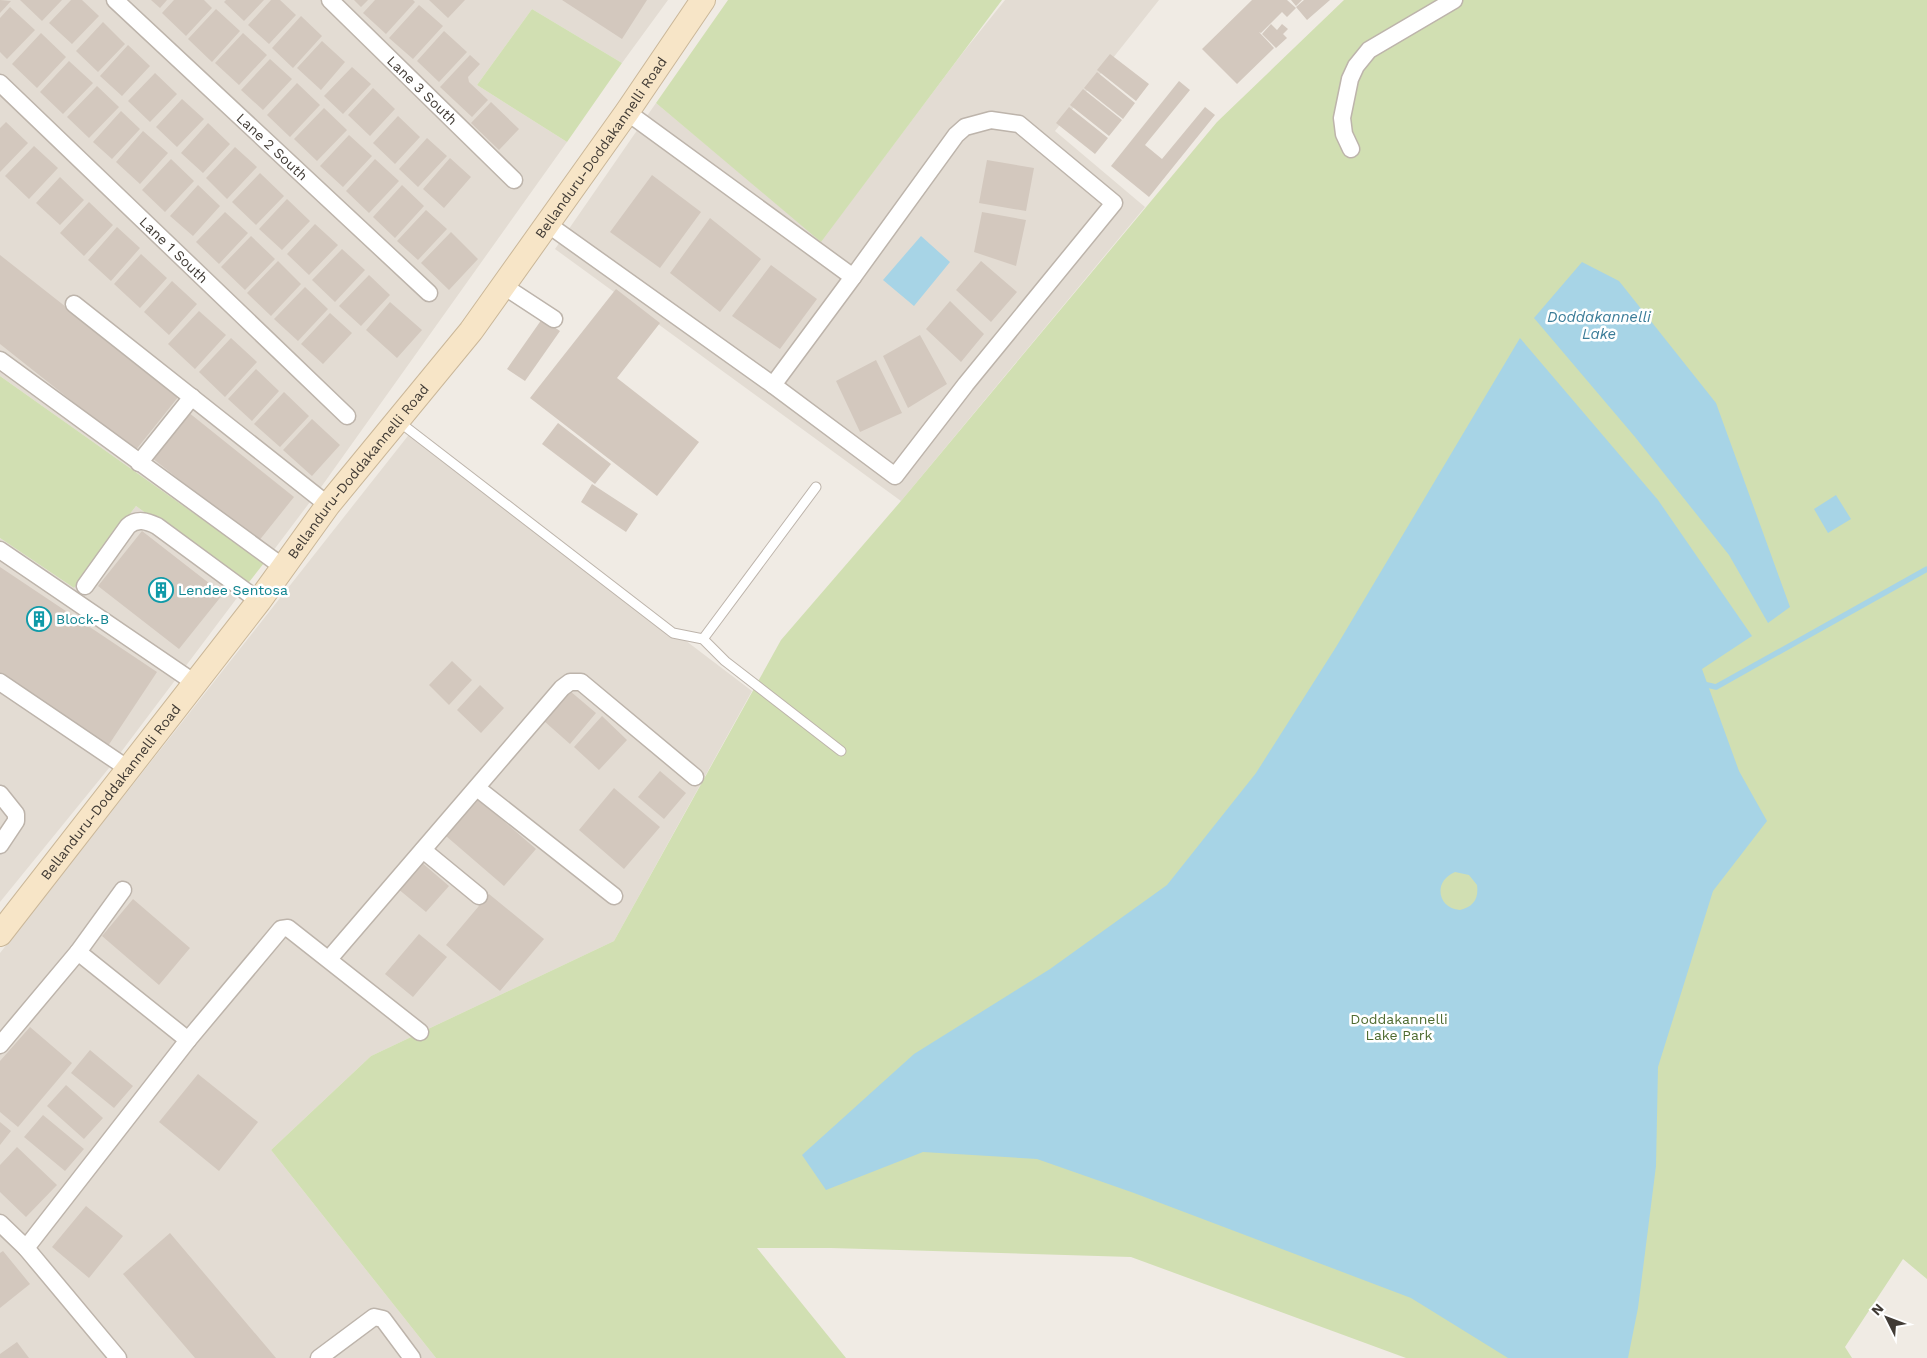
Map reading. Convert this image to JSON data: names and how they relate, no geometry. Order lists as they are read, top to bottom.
{
  "streets": {
    "street": [
      "Lane 3 South",
      "Lane 2 South",
      "Bellanduru-Doddakannelli Road",
      "Lane 1 South"
    ]
  },
  "water": ["Doddakannelli Lake"],
  "parks": ["Doddakannelli Lake Park"],
  "places": {
    "building": ["Lendee Sentosa", "Block-B"]
  },
  "north": "top left"
}
